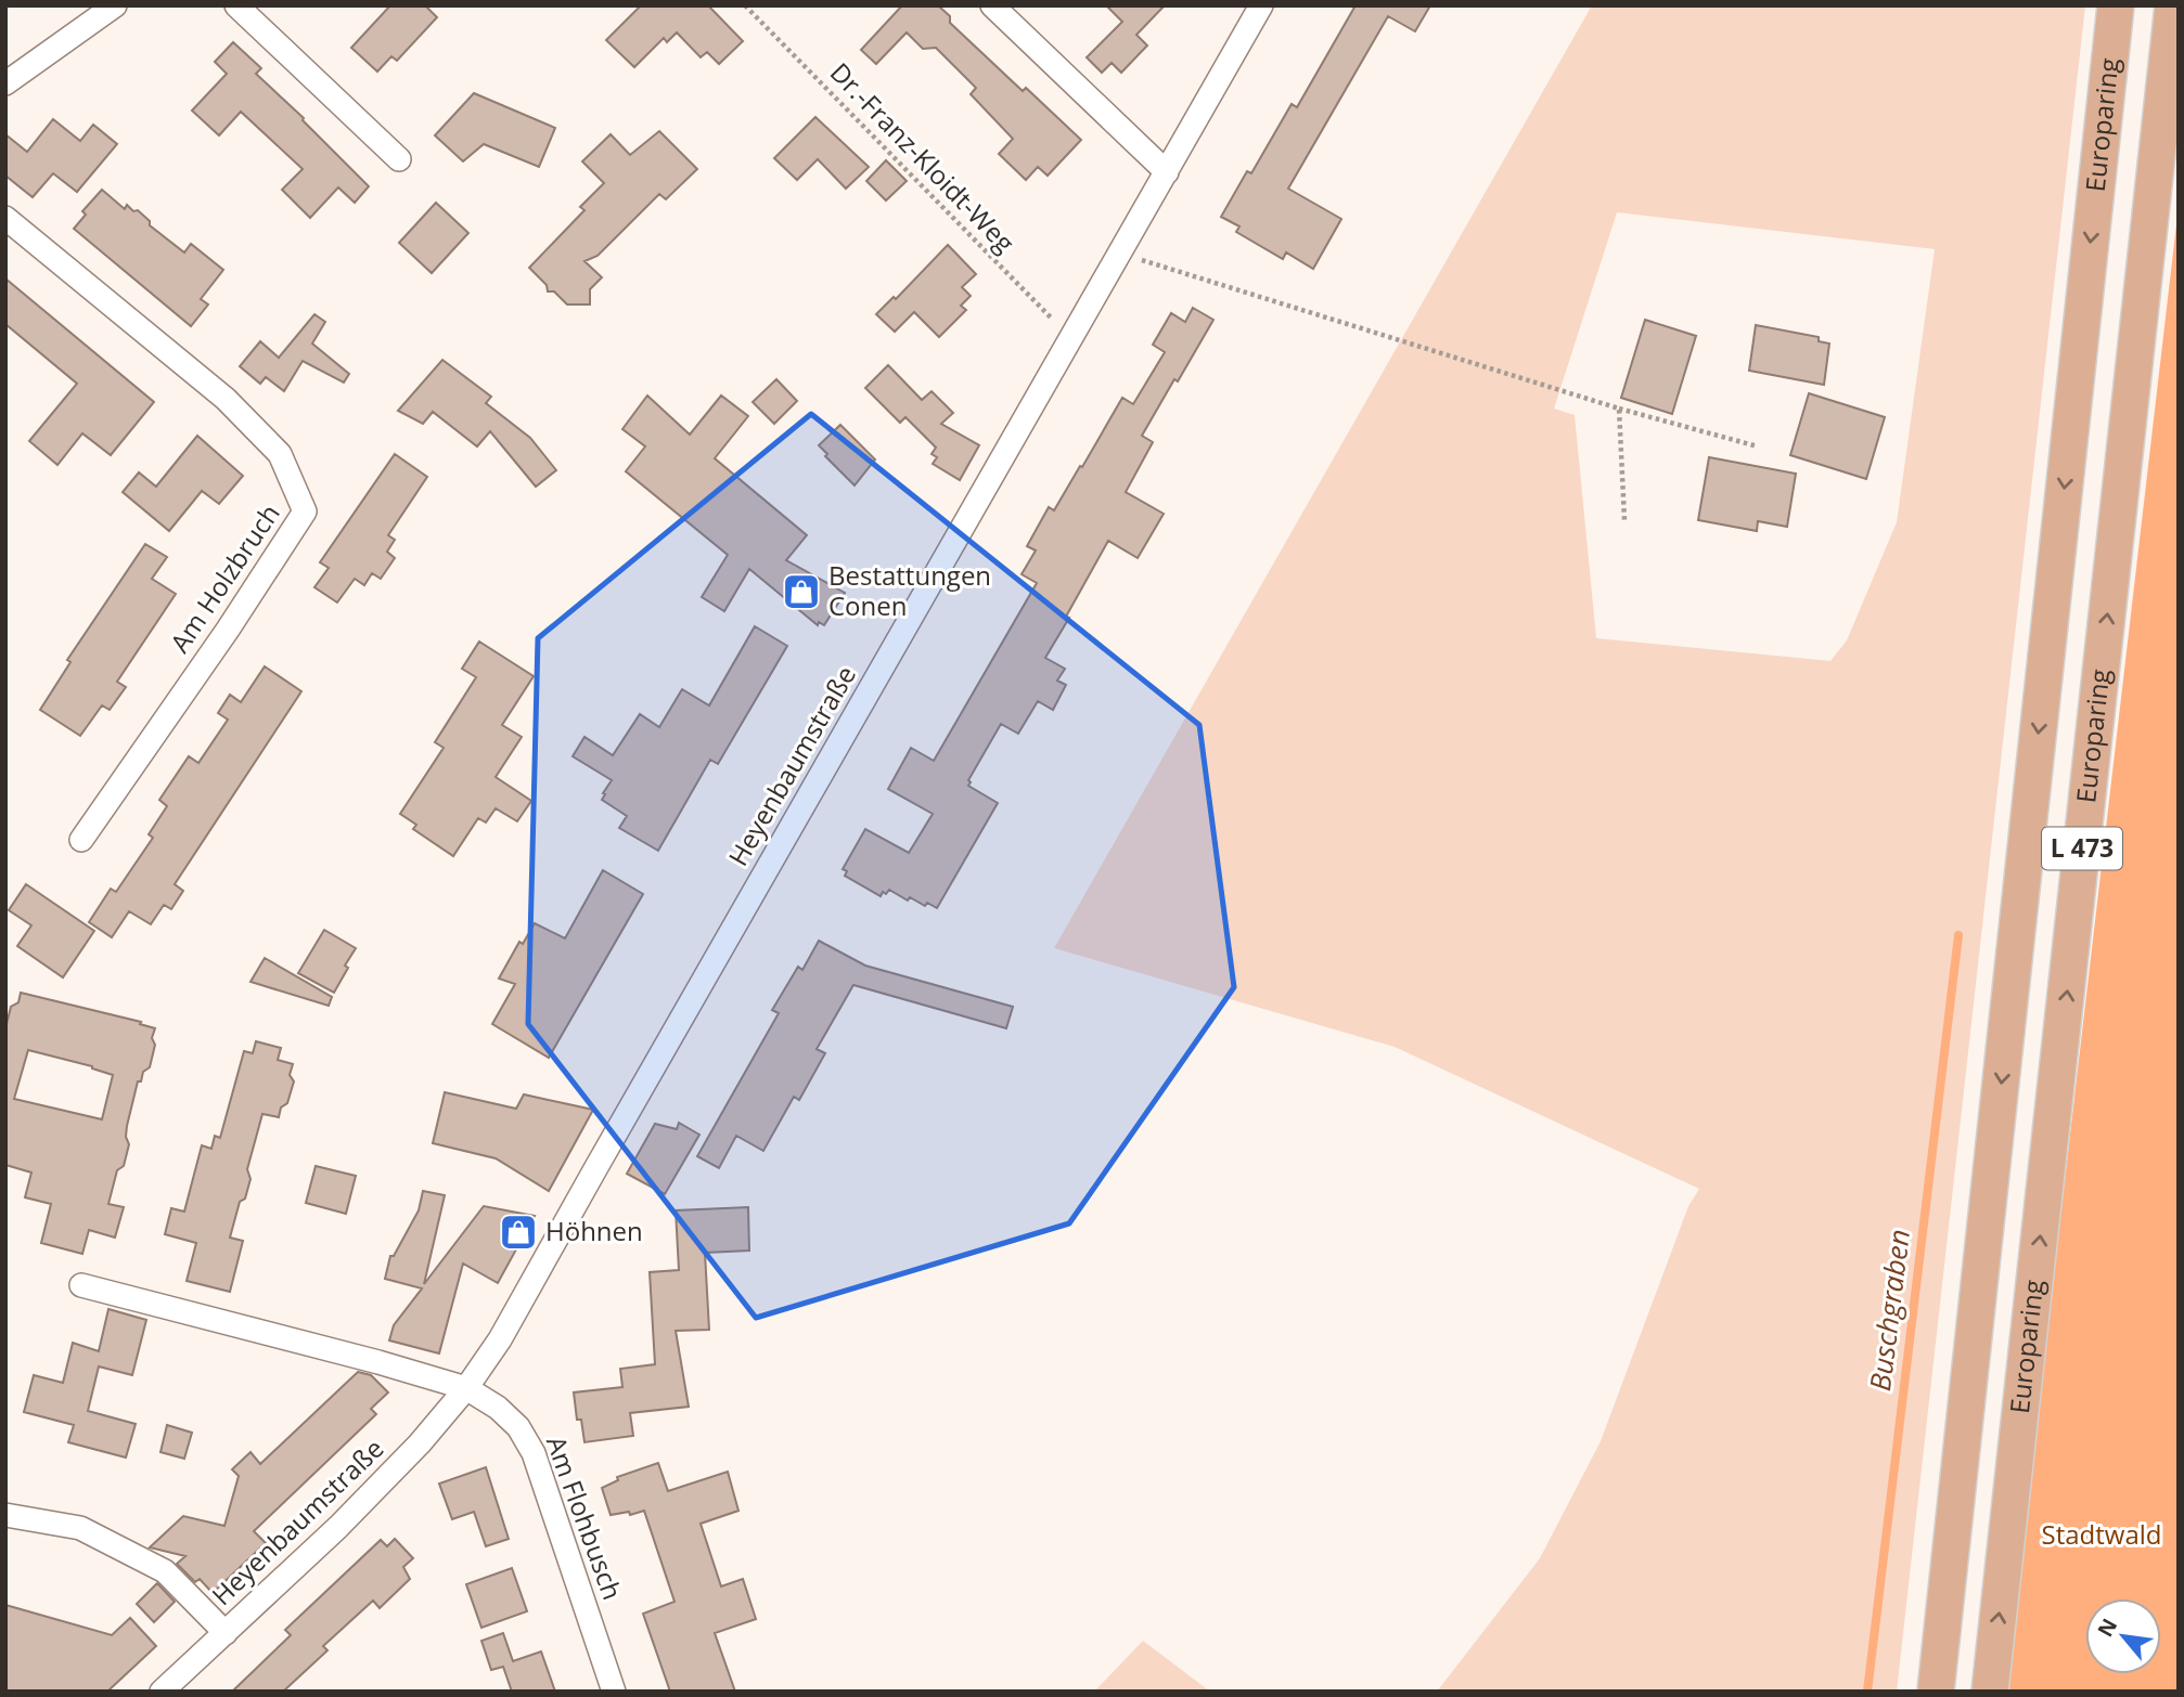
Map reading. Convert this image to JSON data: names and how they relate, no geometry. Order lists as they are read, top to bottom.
{
  "streets": {
    "main road": ["Europaring", "L 473"],
    "street": ["Am Holzbruch", "Heyenbaumstraße", "Am Flohbusch"],
    "path": ["Dr.-Franz-Kloidt-Weg"]
  },
  "crossings": [
    ["Dr.-Franz-Kloidt-Weg", "Heyenbaumstraße"],
    ["Heyenbaumstraße", "Am Flohbusch"]
  ],
  "water": ["Buschgraben"],
  "parks": ["Stadtwald"],
  "places": {
    "shop": ["Bestattungen Conen", "Höhnen"]
  },
  "north": "top left"
}
